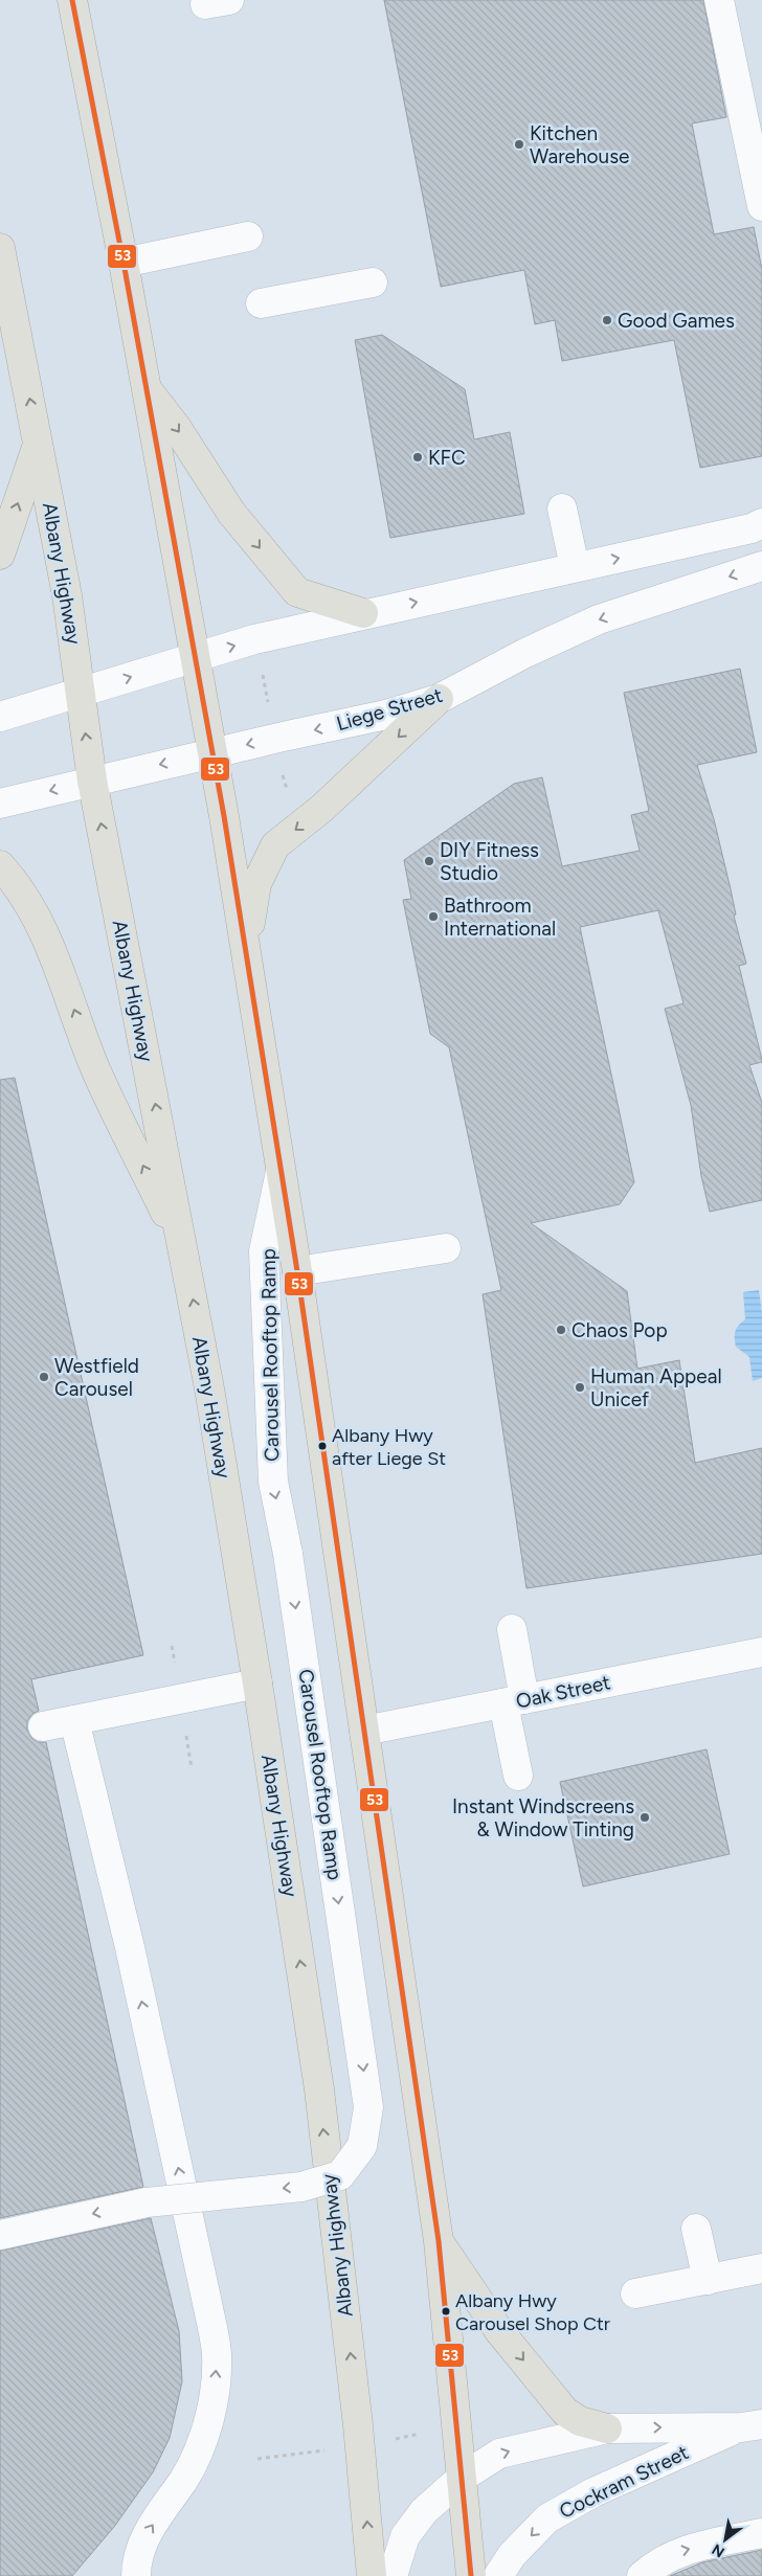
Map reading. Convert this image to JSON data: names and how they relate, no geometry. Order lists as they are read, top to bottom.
{
  "streets": {
    "highway": ["Albany Highway"],
    "street": [
      "Liege Street",
      "Carousel Rooftop Ramp",
      "Oak Street",
      "Cockram Street"
    ]
  },
  "crossings": [
    ["Albany Highway", "Liege Street"]
  ],
  "places": [
    "Kitchen Warehouse",
    "Good Games",
    "KFC",
    "DIY Fitness Studio",
    "Bathroom International",
    "Chaos Pop",
    "Westfield Carousel",
    "Human Appeal Unicef",
    "Albany Hwy after Liege St",
    "Instant Windscreens & Window Tinting",
    "Albany Hwy Carousel Shop Ctr"
  ],
  "lines": ["transit line 53"],
  "north": "bottom left"
}
